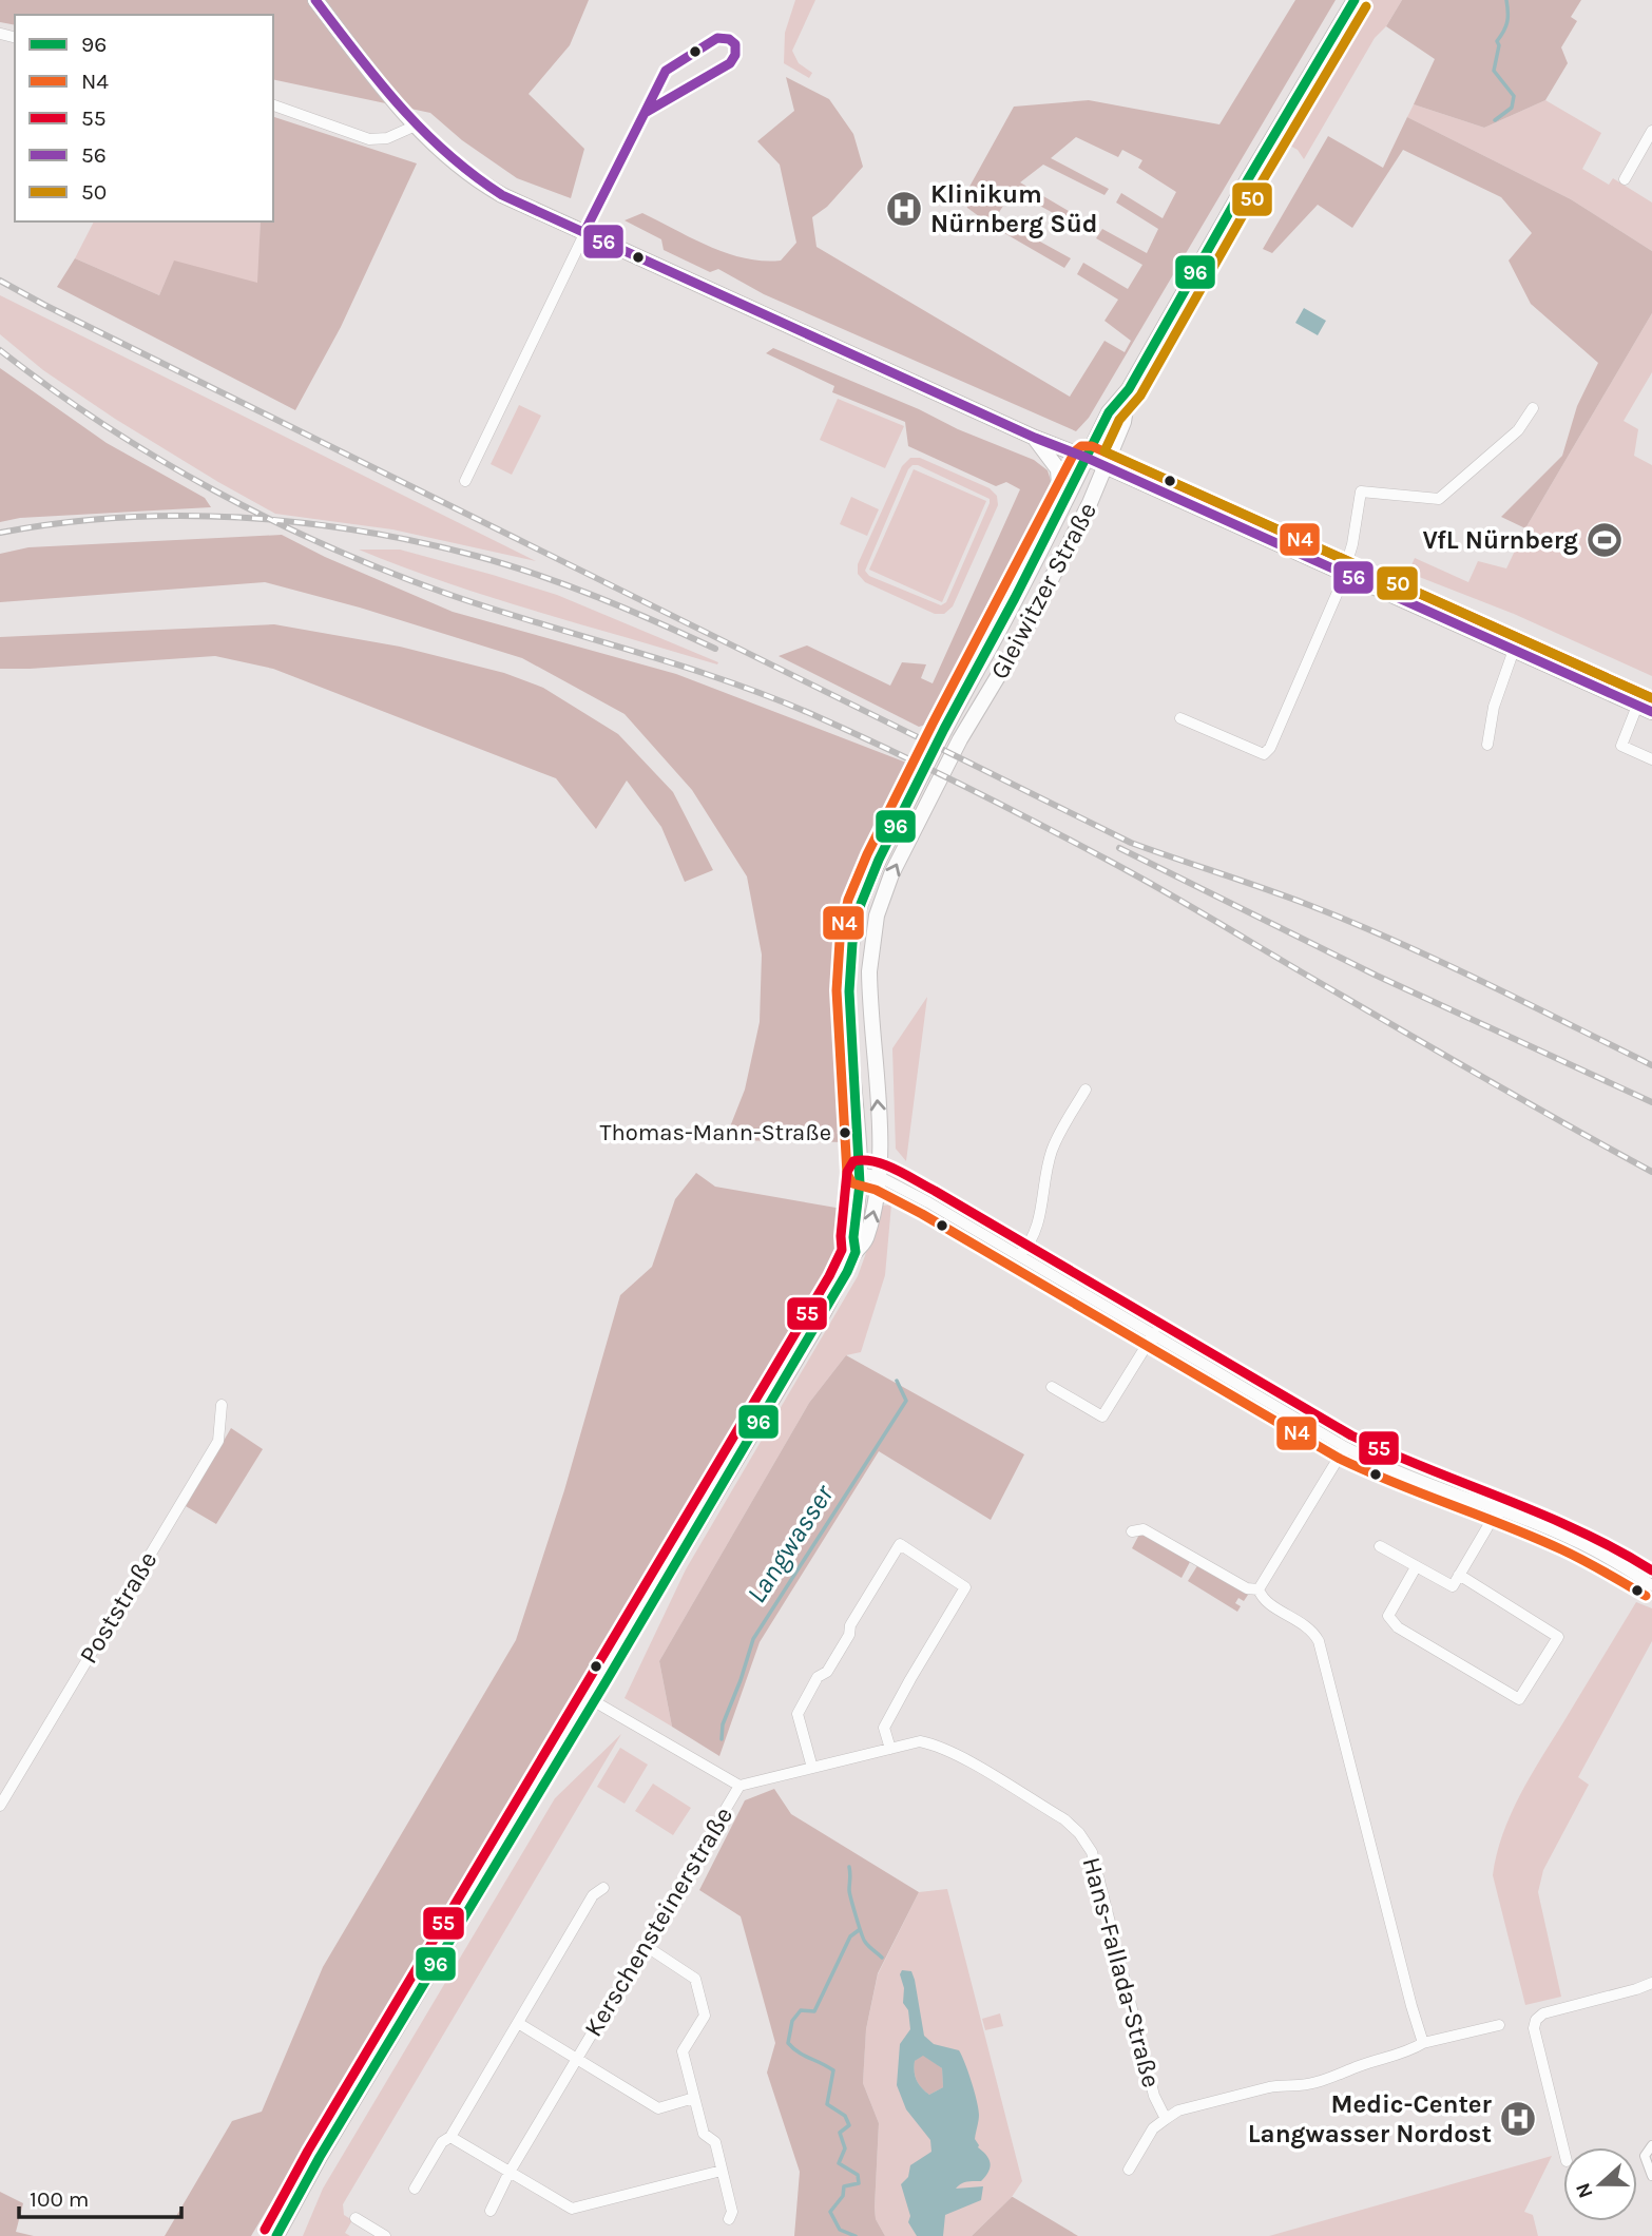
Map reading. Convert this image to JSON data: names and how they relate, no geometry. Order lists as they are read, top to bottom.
{
  "streets": {
    "main road": ["Gleiwitzer Straße"],
    "street": ["Poststraße", "Kerschensteinerstraße", "Hans-Fallada-Straße"]
  },
  "crossings": [
    ["Kerschensteinerstraße", "Hans-Fallada-Straße"]
  ],
  "water": ["Langwasser"],
  "places": {
    "hospital": ["Klinikum Nürnberg Süd", "Medic-Center Langwasser Nordost"],
    "sports": ["VfL Nürnberg"],
    "other": ["Thomas-Mann-Straße"]
  },
  "lines": [
    "transit line 96",
    "transit line 56",
    "transit line 50",
    "transit line N4",
    "transit line 55"
  ],
  "legend": [
    "96",
    "N4",
    "55",
    "56",
    "50"
  ],
  "scale_bar": "100 m",
  "north": "left"
}
